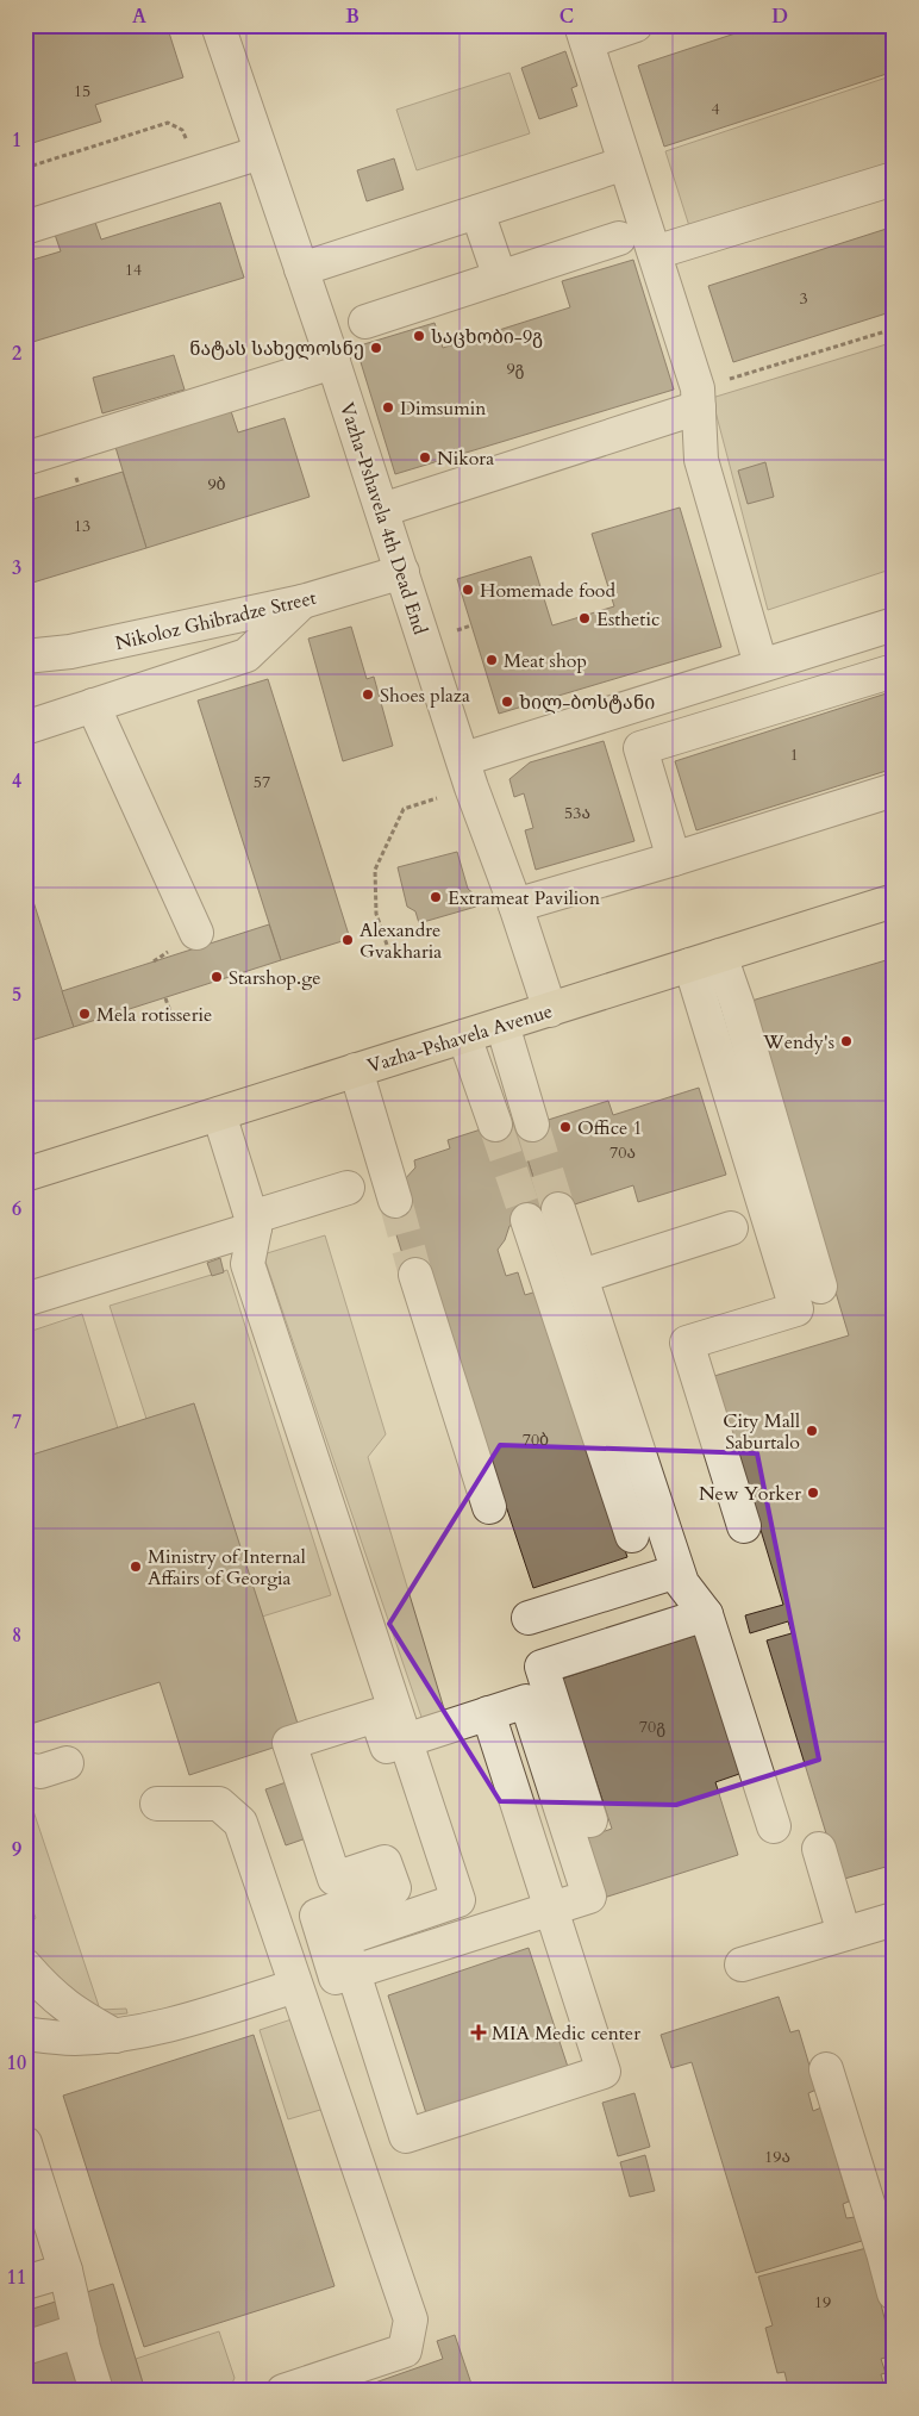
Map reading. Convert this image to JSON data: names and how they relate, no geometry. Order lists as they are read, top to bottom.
{
  "streets": {
    "main road": ["Vazha-Pshavela Avenue"],
    "street": ["Vazha-Pshavela 4th Dead End", "Nikoloz Ghibradze Street"]
  },
  "crossings": [
    ["Vazha-Pshavela 4th Dead End", "Nikoloz Ghibradze Street"],
    ["Vazha-Pshavela 4th Dead End", "Vazha-Pshavela Avenue"]
  ],
  "places": {
    "other": [
      "საცხობი-9გ",
      "ნატას სახელოსნე",
      "Dimsumin",
      "Nikora",
      "Homemade food",
      "Esthetic",
      "Meat shop",
      "Shoes plaza",
      "ხილ-ბოსტანი",
      "Extrameat Pavilion",
      "Alexandre Gvakharia",
      "Starshop.ge",
      "Mela rotisserie",
      "Wendy's",
      "Office 1",
      "City Mall Saburtalo",
      "New Yorker",
      "Ministry of Internal Affairs of Georgia"
    ],
    "health": ["MIA Medic center"]
  },
  "house_numbers": [
    "15",
    "4",
    "14",
    "3",
    "9გ",
    "9ბ",
    "13",
    "1",
    "57",
    "53ა",
    "70ა",
    "70ბ",
    "70გ",
    "19ა",
    "19"
  ],
  "grid": {
    "columns": [
      "A",
      "B",
      "C",
      "D"
    ],
    "rows": [
      "1",
      "2",
      "3",
      "4",
      "5",
      "6",
      "7",
      "8",
      "9",
      "10",
      "11"
    ]
  }
}
